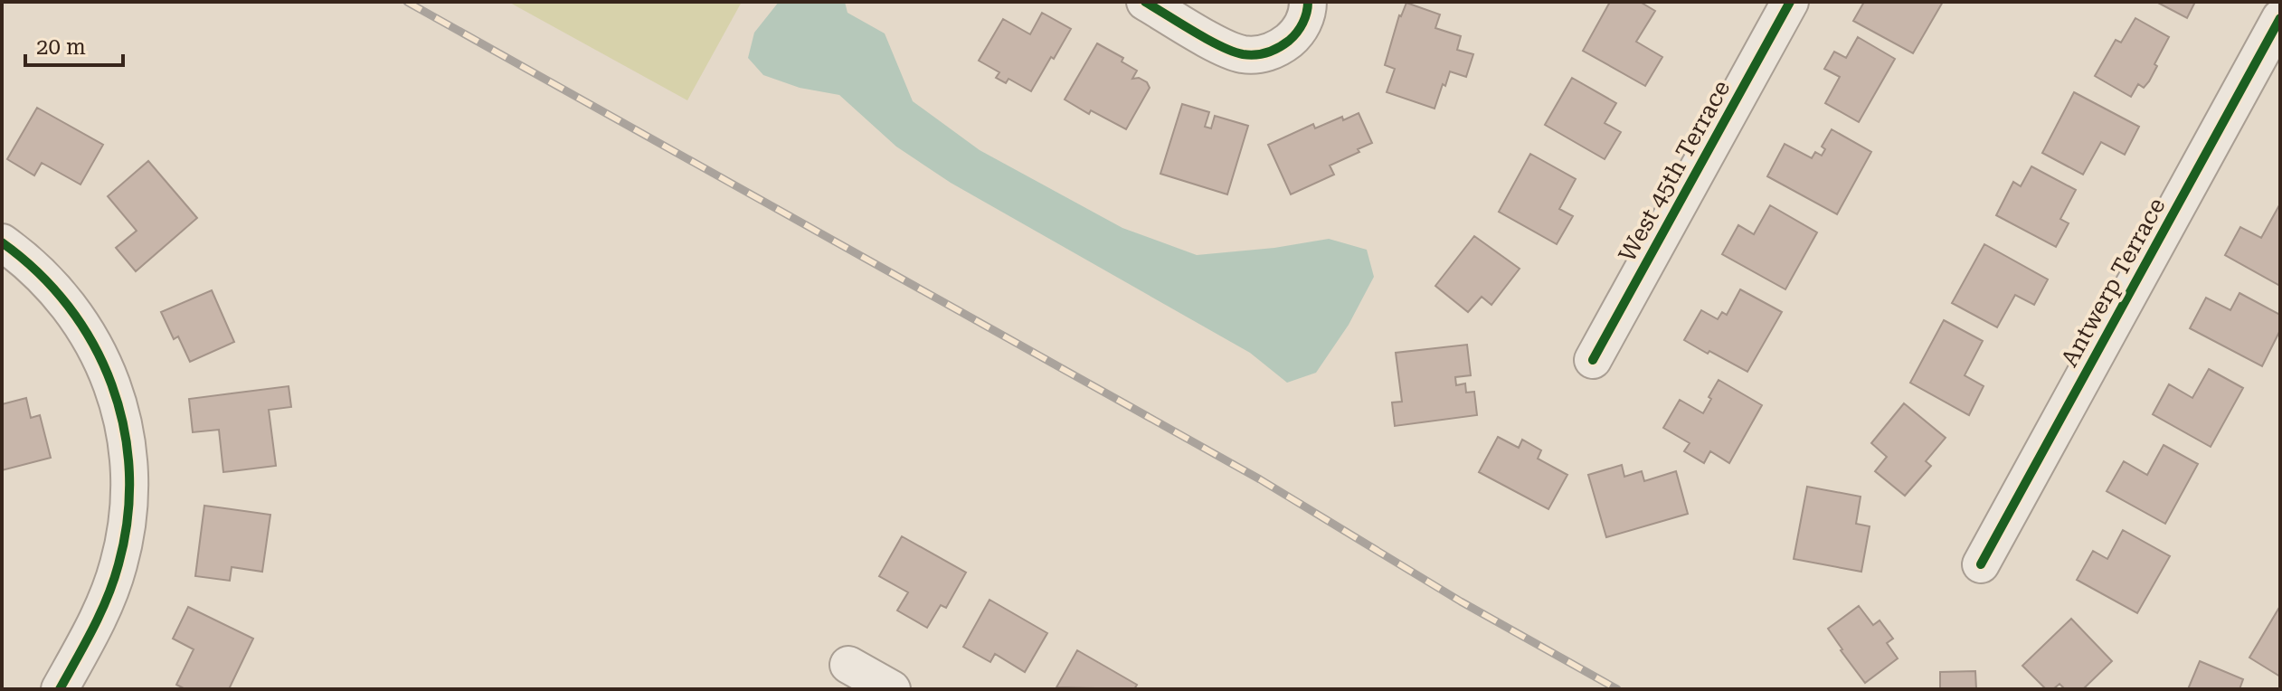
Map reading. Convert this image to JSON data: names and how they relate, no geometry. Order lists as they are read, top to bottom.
{
  "streets": {
    "street": ["West 45th Terrace", "Antwerp Terrace"]
  },
  "scale_bar": "20 m"
}
